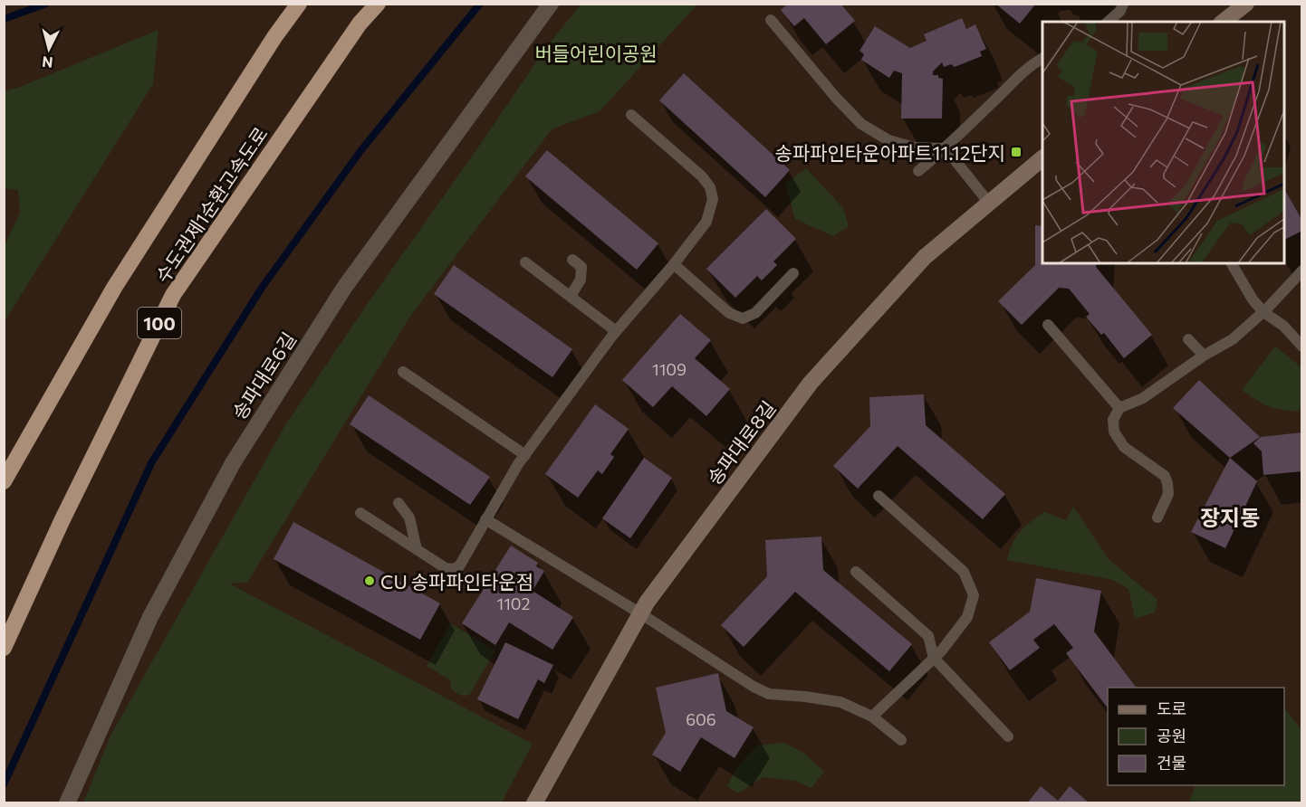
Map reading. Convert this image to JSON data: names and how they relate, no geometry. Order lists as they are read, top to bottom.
{
  "streets": {
    "highway": ["수도권제1순환고속도로", "100"],
    "street": ["송파대로6길", "송파대로8길"]
  },
  "districts": ["장지동"],
  "parks": ["버들어린이공원"],
  "places": {
    "transit": ["송파파인타운아파트11.12단지"],
    "other": ["CU 송파파인타운점"]
  },
  "house_numbers": ["1109", "1102", "606"],
  "legend": ["도로", "공원", "건물"],
  "north": "bottom"
}
